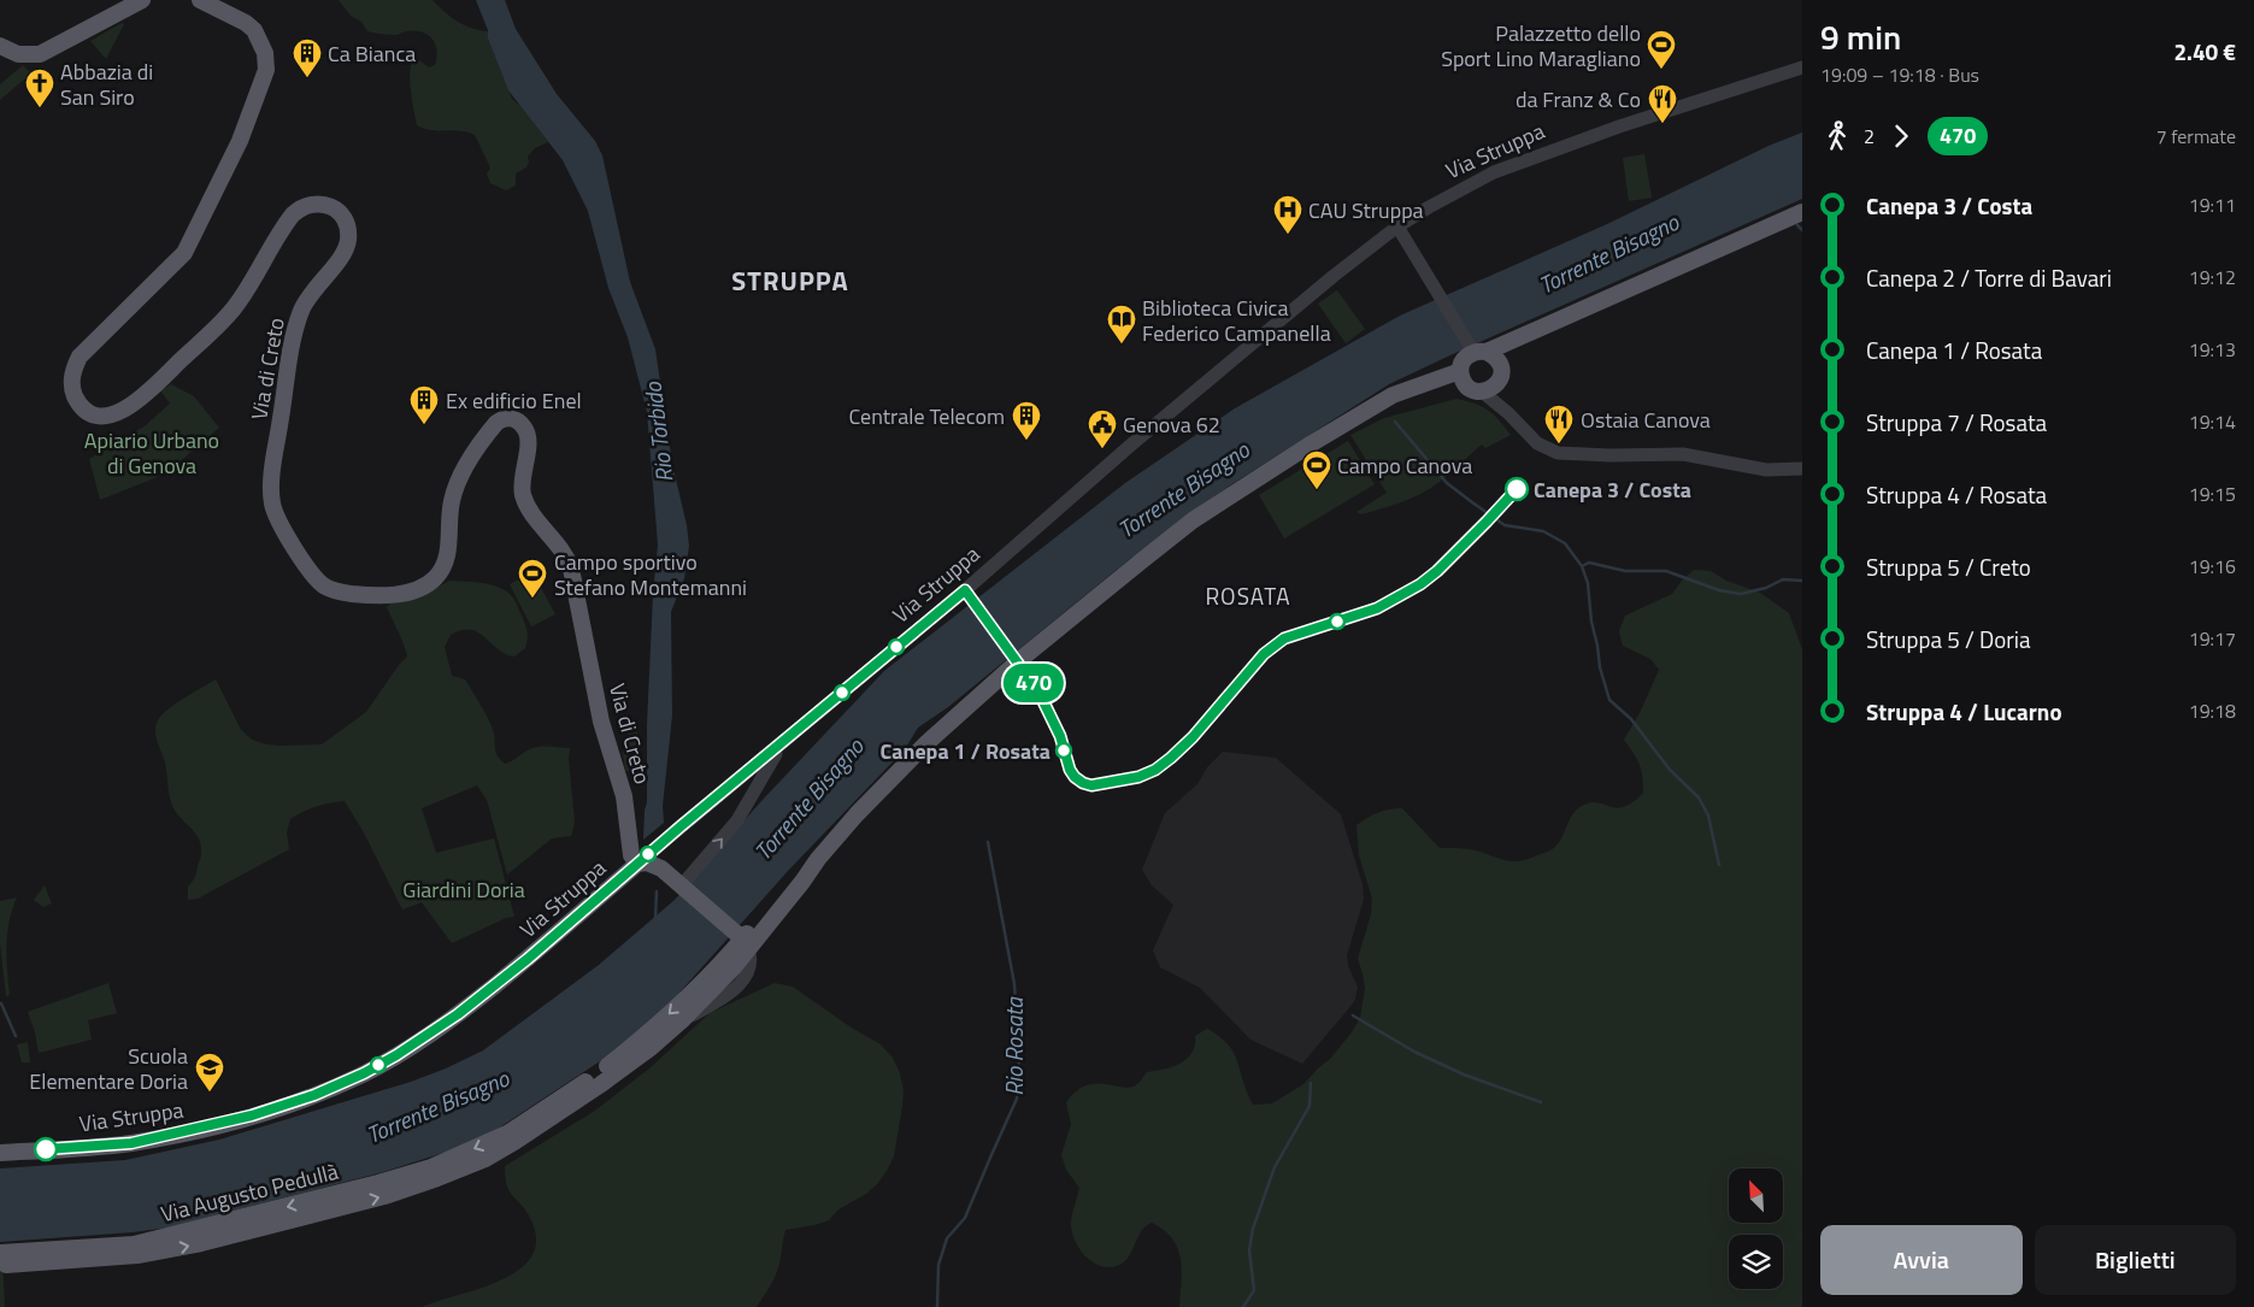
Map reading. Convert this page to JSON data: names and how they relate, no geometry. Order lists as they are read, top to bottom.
{
  "streets": {
    "main road": ["Via Struppa", "Via di Creto", "Via Augusto Pedullà"]
  },
  "crossings": [
    ["Via Struppa", "Via di Creto"]
  ],
  "districts": ["STRUPPA", "ROSATA"],
  "water": ["Torrente Bisagno", "Rio Torbido", "Rio Rosata"],
  "parks": ["Apiario Urbano di Genova", "Giardini Doria"],
  "places": {
    "sports": ["Palazzetto dello Sport Lino Maragliano", "Campo Canova", "Campo sportivo Stefano Montemanni"],
    "building": ["Ca Bianca", "Ex edificio Enel", "Centrale Telecom"],
    "church": ["Abbazia di San Siro"],
    "restaurant": ["da Franz & Co", "Ostaia Canova"],
    "hospital": ["CAU Struppa"],
    "library": ["Biblioteca Civica Federico Campanella"],
    "public building": ["Genova 62"],
    "other": ["Canepa 3 / Costa", "Canepa 1 / Rosata"],
    "school or university": ["Scuola Elementare Doria"]
  },
  "lines": ["bus line 470"],
  "north": "top left",
  "page": {
    "on_map": "470",
    "heading": ["9 min", "19:09 – 19:18 · Bus", "2.40 €"],
    "legs": ["2", "470", "7 fermate"],
    "list": [
      {
        "name": "Canepa 3 / Costa",
        "value": "19:11"
      },
      {
        "name": "Canepa 2 / Torre di Bavari",
        "value": "19:12"
      },
      {
        "name": "Canepa 1 / Rosata",
        "value": "19:13"
      },
      {
        "name": "Struppa 7 / Rosata",
        "value": "19:14"
      },
      {
        "name": "Struppa 4 / Rosata",
        "value": "19:15"
      },
      {
        "name": "Struppa 5 / Creto",
        "value": "19:16"
      },
      {
        "name": "Struppa 5 / Doria",
        "value": "19:17"
      },
      {
        "name": "Struppa 4 / Lucarno",
        "value": "19:18"
      }
    ],
    "buttons": ["Avvia", "Biglietti"]
  }
}
